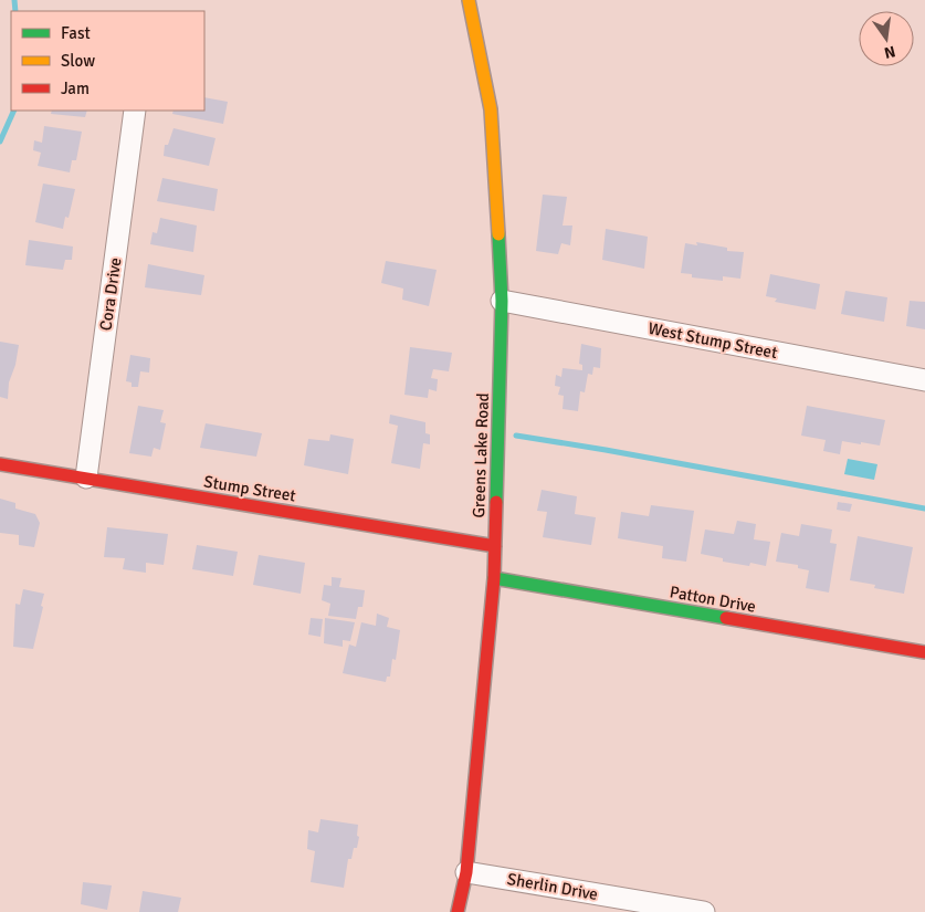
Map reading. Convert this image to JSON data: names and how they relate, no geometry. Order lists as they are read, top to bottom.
{
  "streets": {
    "street": [
      "Cora Drive",
      "West Stump Street",
      "Greens Lake Road",
      "Stump Street",
      "Patton Drive",
      "Sherlin Drive"
    ]
  },
  "crossings": [
    ["Cora Drive", "Stump Street"],
    ["West Stump Street", "Greens Lake Road"],
    ["Greens Lake Road", "Stump Street"],
    ["Greens Lake Road", "Patton Drive"],
    ["Greens Lake Road", "Sherlin Drive"]
  ],
  "legend": ["Fast", "Slow", "Jam"],
  "north": "bottom"
}
